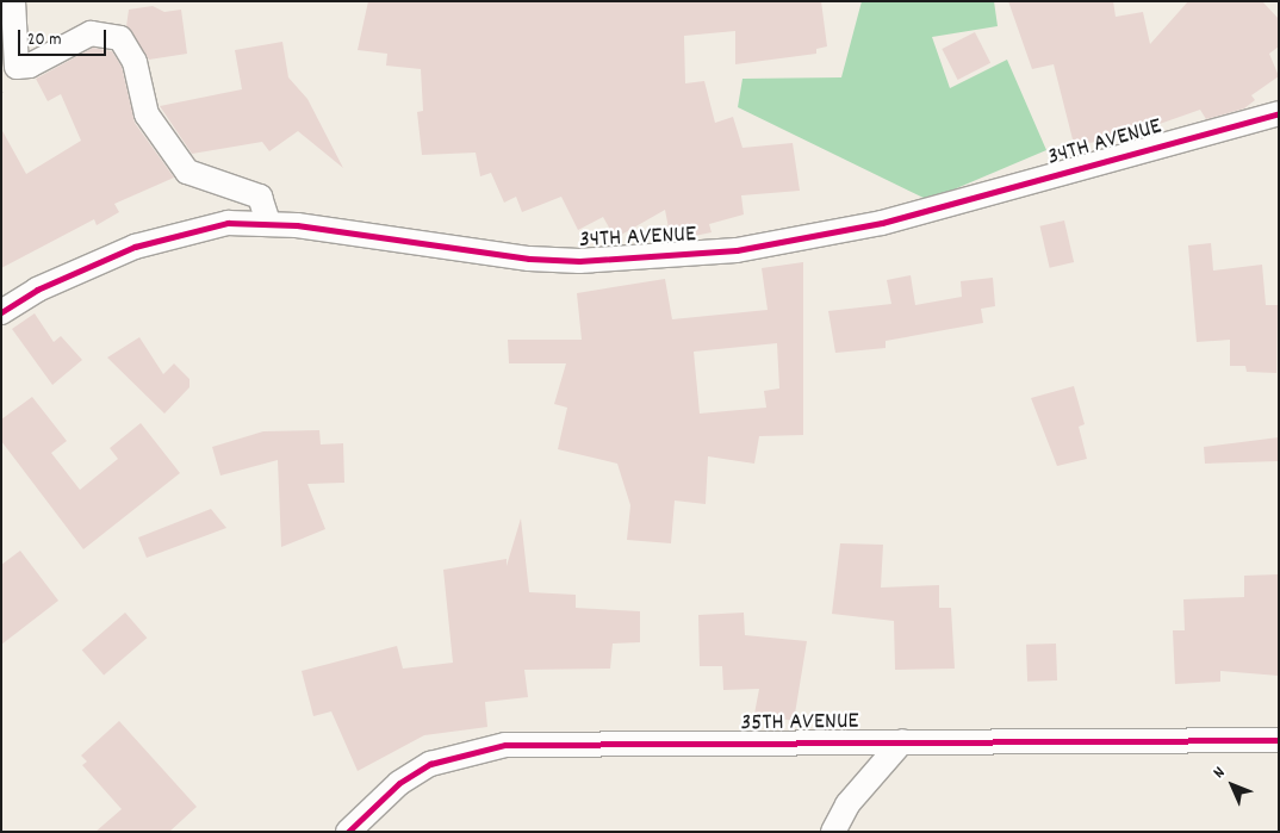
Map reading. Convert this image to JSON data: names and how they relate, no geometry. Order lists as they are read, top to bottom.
{
  "streets": {
    "street": ["34TH AVENUE", "35TH AVENUE"]
  },
  "scale_bar": "20 m",
  "north": "top left"
}
